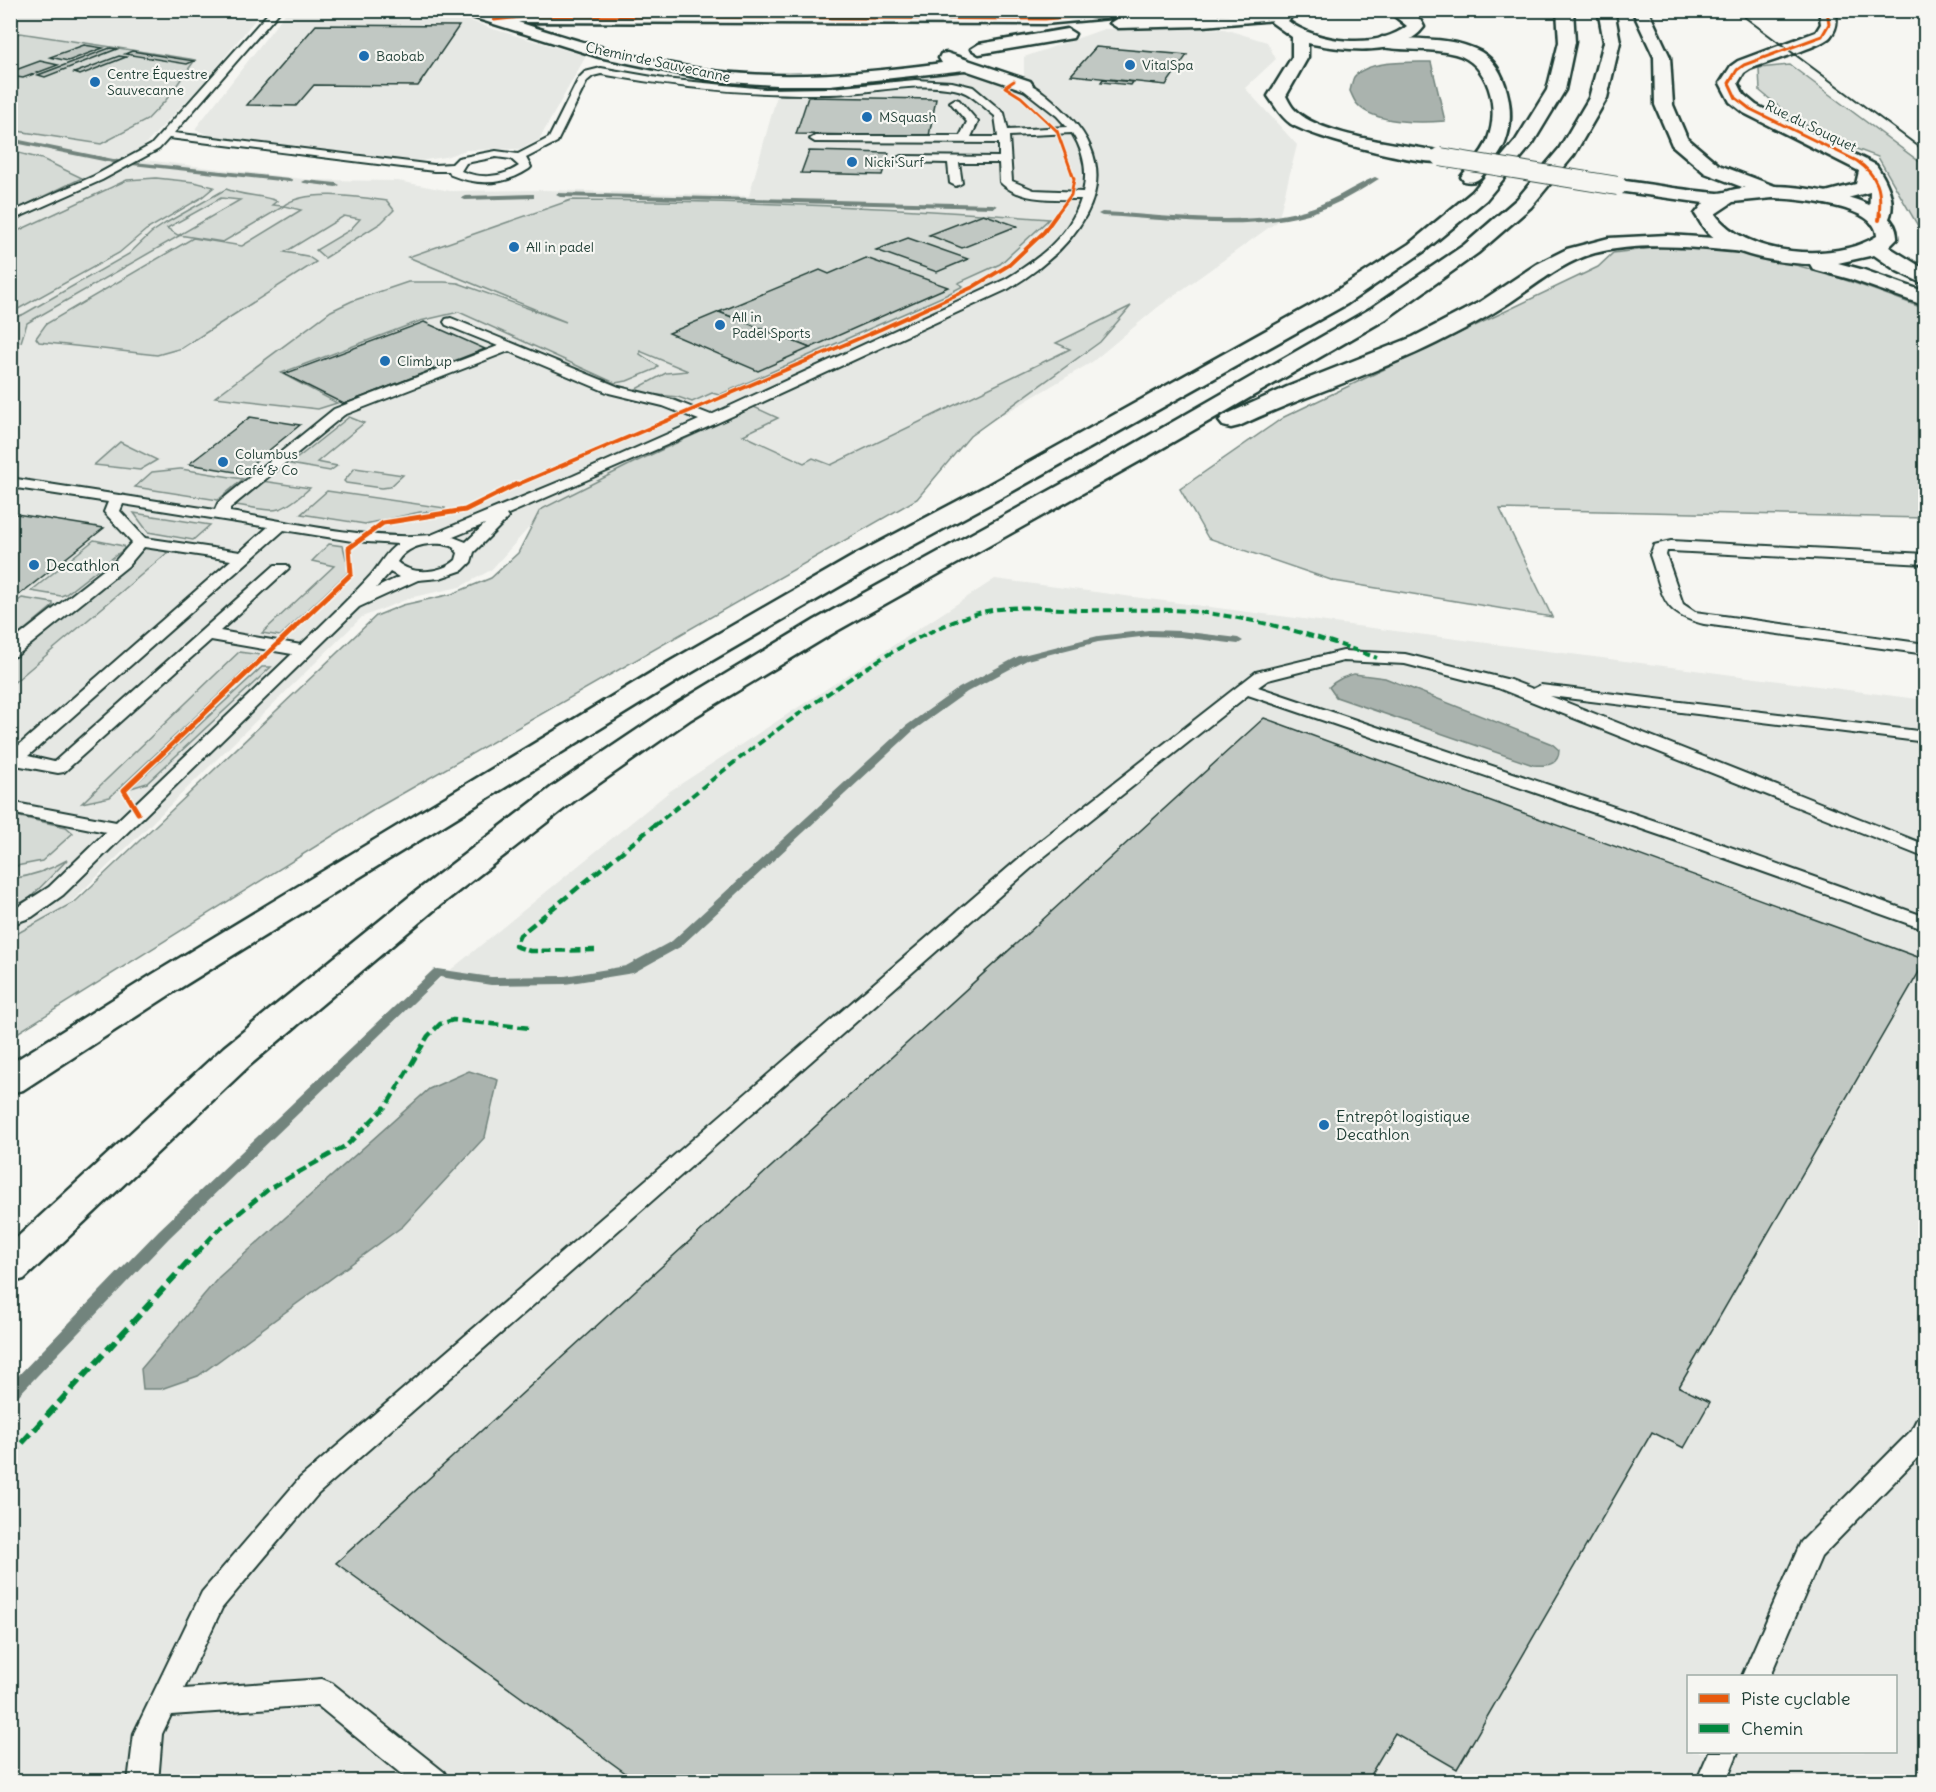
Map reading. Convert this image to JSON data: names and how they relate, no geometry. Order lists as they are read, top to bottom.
{
  "streets": {
    "main road": ["Chemin de Sauvecanne", "Rue du Souquet"]
  },
  "places": [
    "Baobab",
    "VitalSpa",
    "Centre Équestre Sauvecanne",
    "MSquash",
    "Nicki Surf",
    "All in padel",
    "All in Padel Sports",
    "Climb up",
    "Columbus Café & Co",
    "Decathlon",
    "Entrepôt logistique Decathlon"
  ],
  "legend": ["Piste cyclable", "Chemin"]
}
